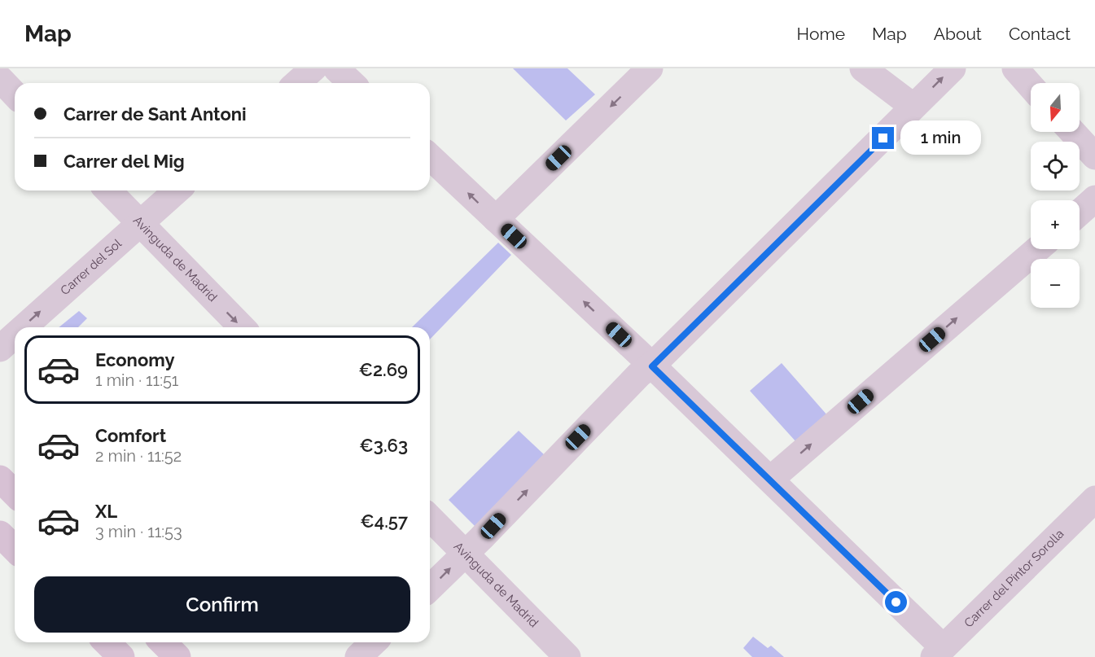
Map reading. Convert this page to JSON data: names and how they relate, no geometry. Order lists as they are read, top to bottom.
{
  "streets": {
    "street": ["Avinguda de Madrid", "Carrer del Sol", "Carrer del Pintor Sorolla"]
  },
  "crossings": [
    ["Avinguda de Madrid", "Carrer del Sol"]
  ],
  "one_way": ["Avinguda de Madrid", "Carrer del Sol"],
  "north": "bottom",
  "page": {
    "header": "Map",
    "nav": [
      "Home",
      "Map",
      "About",
      "Contact"
    ],
    "map_buttons": ["+", "−"],
    "banner": ["Carrer de Sant Antoni", "Carrer del Mig"],
    "bubble": "1 min",
    "list": [
      {
        "name": "Economy",
        "note": "1 min · 11:51",
        "value": "€2.69"
      },
      {
        "name": "Comfort",
        "note": "2 min · 11:52",
        "value": "€3.63"
      },
      {
        "name": "XL",
        "note": "3 min · 11:53",
        "value": "€4.57"
      }
    ],
    "buttons": "Confirm"
  }
}
